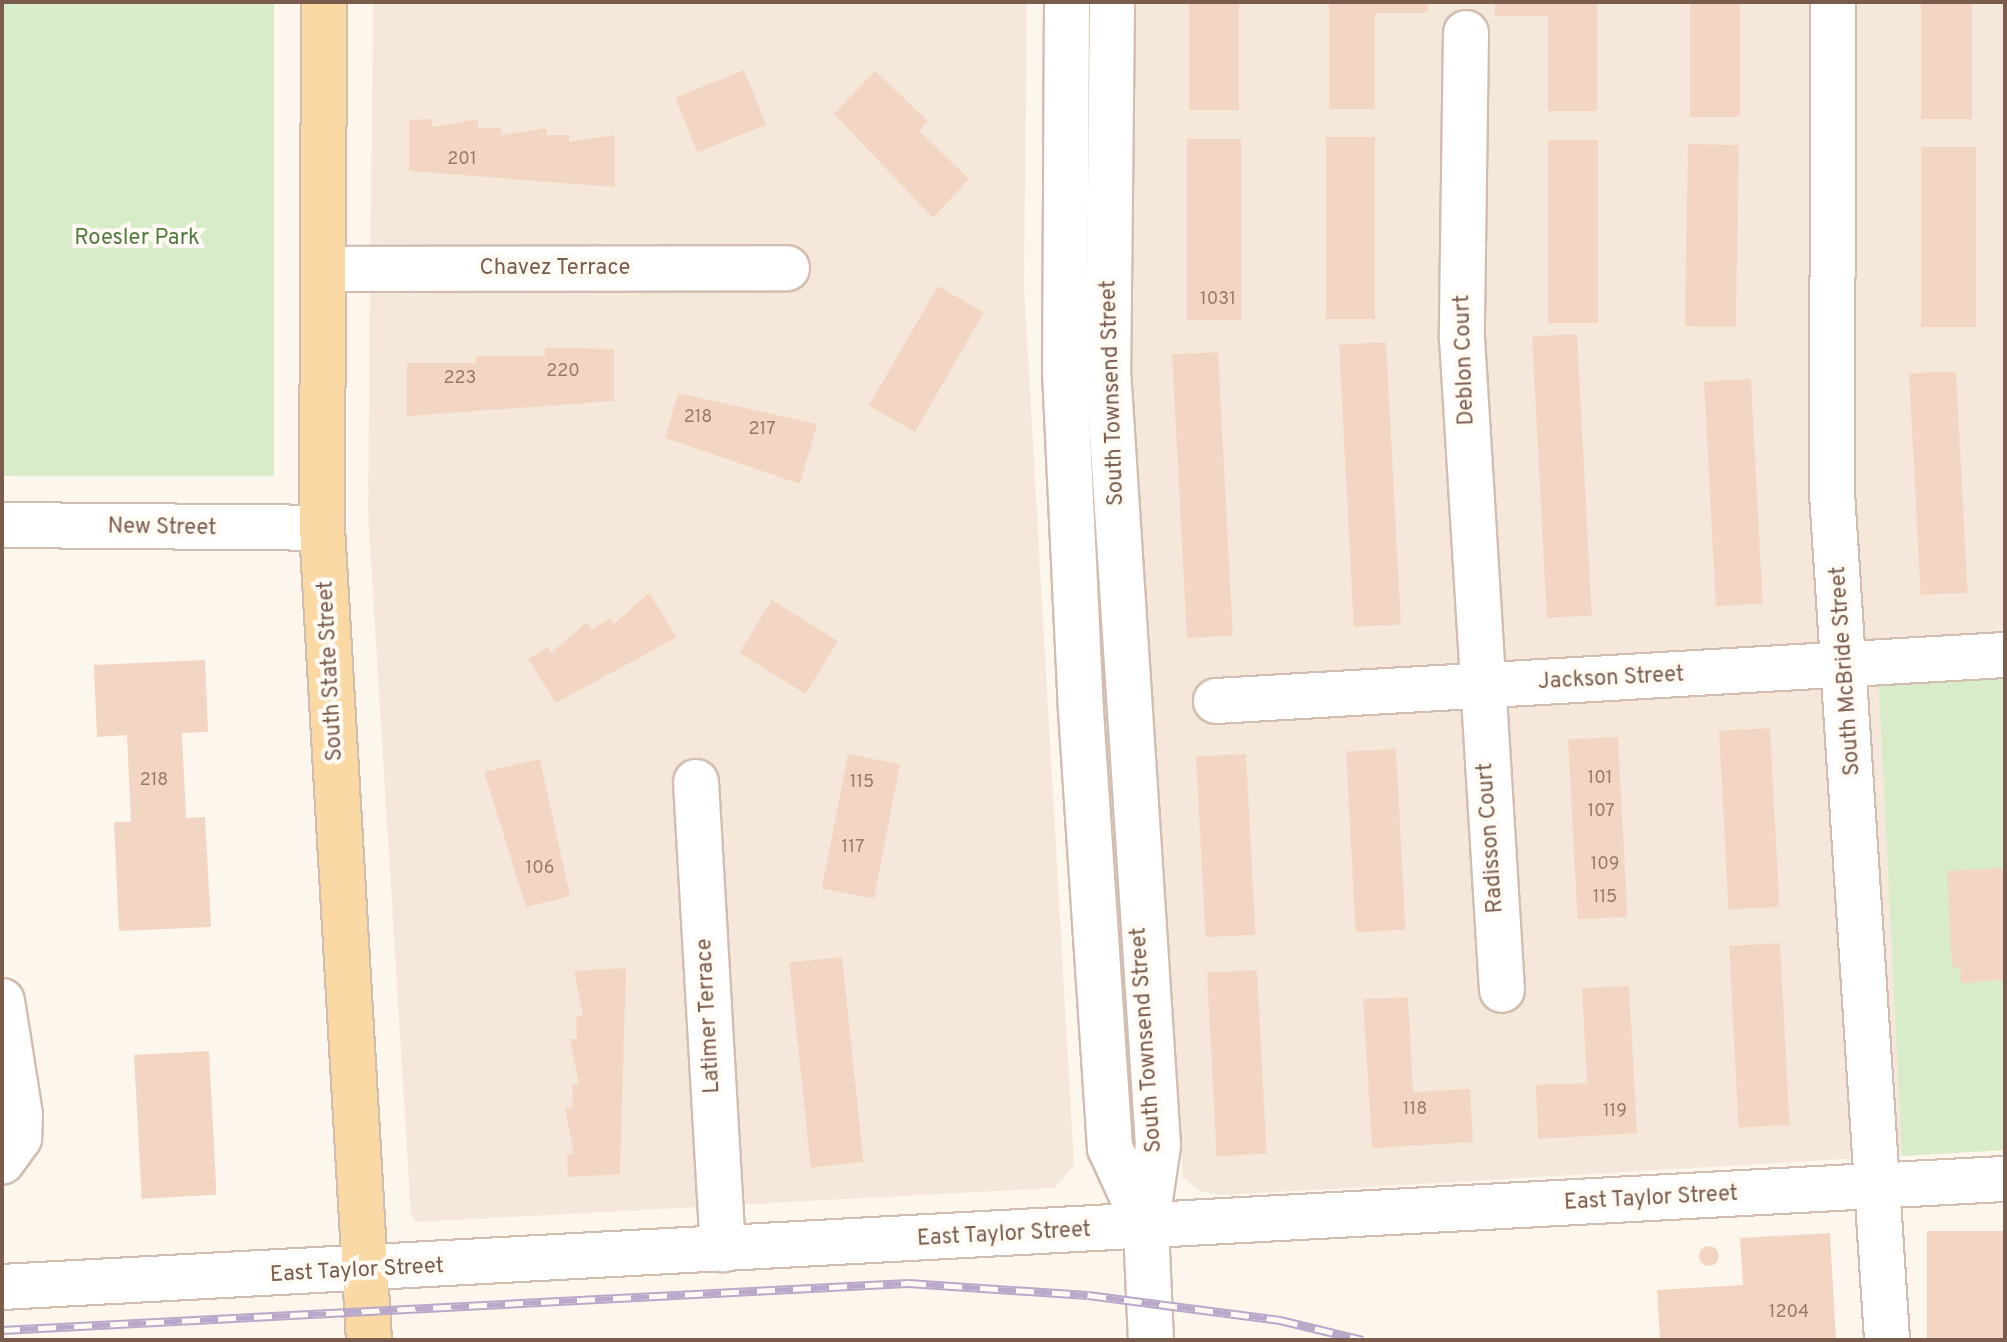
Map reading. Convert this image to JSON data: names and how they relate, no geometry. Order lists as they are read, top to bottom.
{
  "streets": {
    "main road": ["South State Street"],
    "street": [
      "Chavez Terrace",
      "Deblon Court",
      "South Townsend Street",
      "New Street",
      "South McBride Street",
      "Jackson Street",
      "Radisson Court",
      "Latimer Terrace",
      "East Taylor Street"
    ]
  },
  "crossings": [
    ["Chavez Terrace", "South State Street"],
    ["Deblon Court", "Jackson Street"],
    ["Deblon Court", "Radisson Court"],
    ["South Townsend Street", "East Taylor Street"],
    ["New Street", "South State Street"],
    ["South State Street", "East Taylor Street"],
    ["South McBride Street", "Jackson Street"],
    ["South McBride Street", "East Taylor Street"],
    ["Jackson Street", "Radisson Court"],
    ["Latimer Terrace", "East Taylor Street"]
  ],
  "parks": ["Roesler Park"],
  "house_numbers": [
    "201",
    "1031",
    "220",
    "223",
    "218",
    "217",
    "101",
    "218",
    "115",
    "107",
    "117",
    "109",
    "106",
    "115",
    "118",
    "119",
    "1204"
  ]
}
